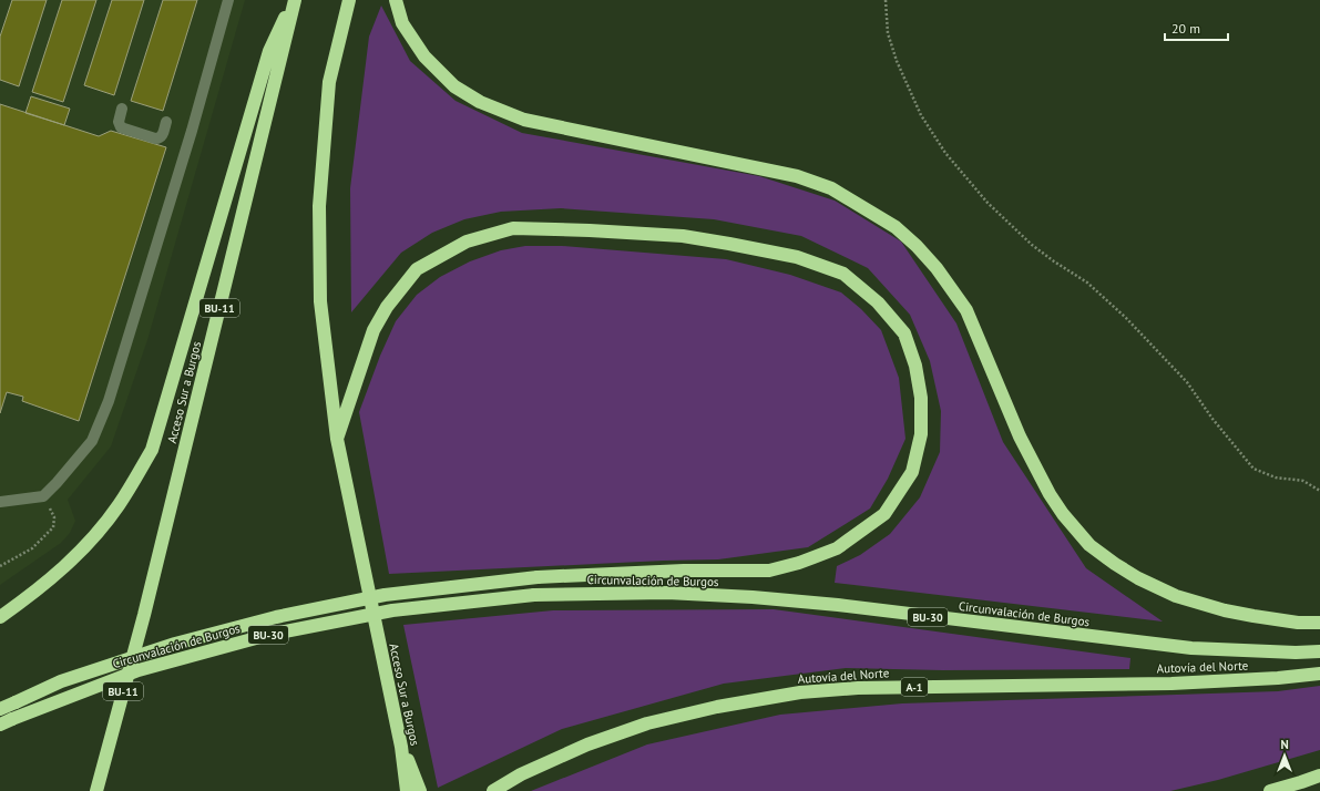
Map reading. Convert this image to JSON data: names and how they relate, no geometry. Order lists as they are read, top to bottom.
{
  "streets": {
    "highway": [
      "BU-11",
      "Acceso Sur a Burgos",
      "Circunvalación de Burgos",
      "BU-30",
      "Autovía del Norte",
      "A-1"
    ]
  },
  "scale_bar": "20 m",
  "north": "top"
}
